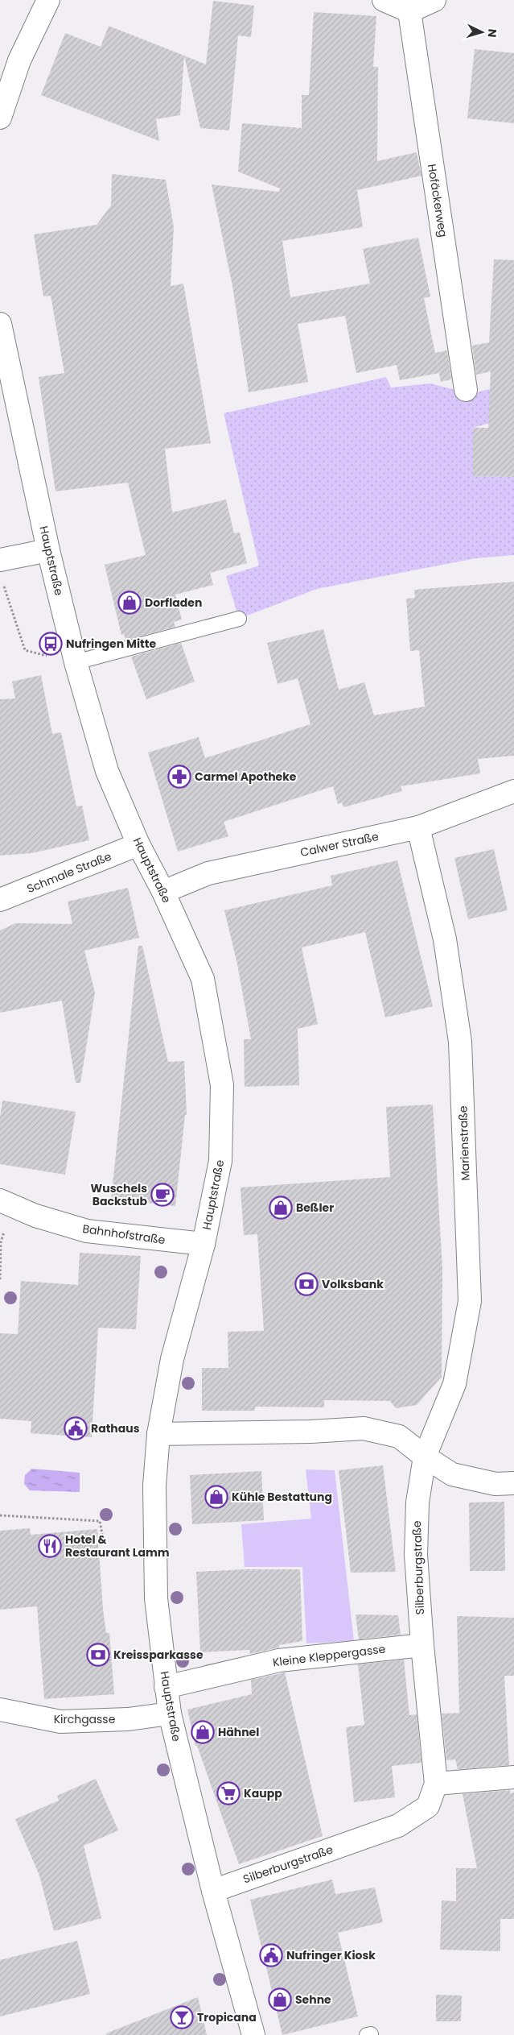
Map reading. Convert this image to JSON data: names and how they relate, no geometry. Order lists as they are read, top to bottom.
{
  "streets": {
    "street": [
      "Hofäckerweg",
      "Hauptstraße",
      "Calwer Straße",
      "Schmale Straße",
      "Marienstraße",
      "Bahnhofstraße",
      "Silberburgstraße",
      "Kleine Kleppergasse",
      "Kirchgasse"
    ]
  },
  "crossings": [
    ["Hauptstraße", "Calwer Straße"],
    ["Hauptstraße", "Schmale Straße"],
    ["Hauptstraße", "Bahnhofstraße"],
    ["Hauptstraße", "Silberburgstraße"],
    ["Hauptstraße", "Kleine Kleppergasse"],
    ["Hauptstraße", "Kirchgasse"],
    ["Calwer Straße", "Marienstraße"],
    ["Marienstraße", "Silberburgstraße"],
    ["Silberburgstraße", "Kleine Kleppergasse"]
  ],
  "places": {
    "shop": [
      "Dorfladen",
      "Beßler",
      "Kühle Bestattung",
      "Hähnel",
      "Sehne"
    ],
    "bus stop": ["Nufringen Mitte"],
    "pharmacy": ["Carmel Apotheke"],
    "cafe": ["Wuschels Backstub"],
    "bank": ["Volksbank", "Kreissparkasse"],
    "public building": ["Rathaus", "Nufringer Kiosk"],
    "restaurant": ["Hotel & Restaurant Lamm"],
    "supermarket": ["Kaupp"],
    "bar": ["Tropicana"]
  },
  "north": "right"
}
